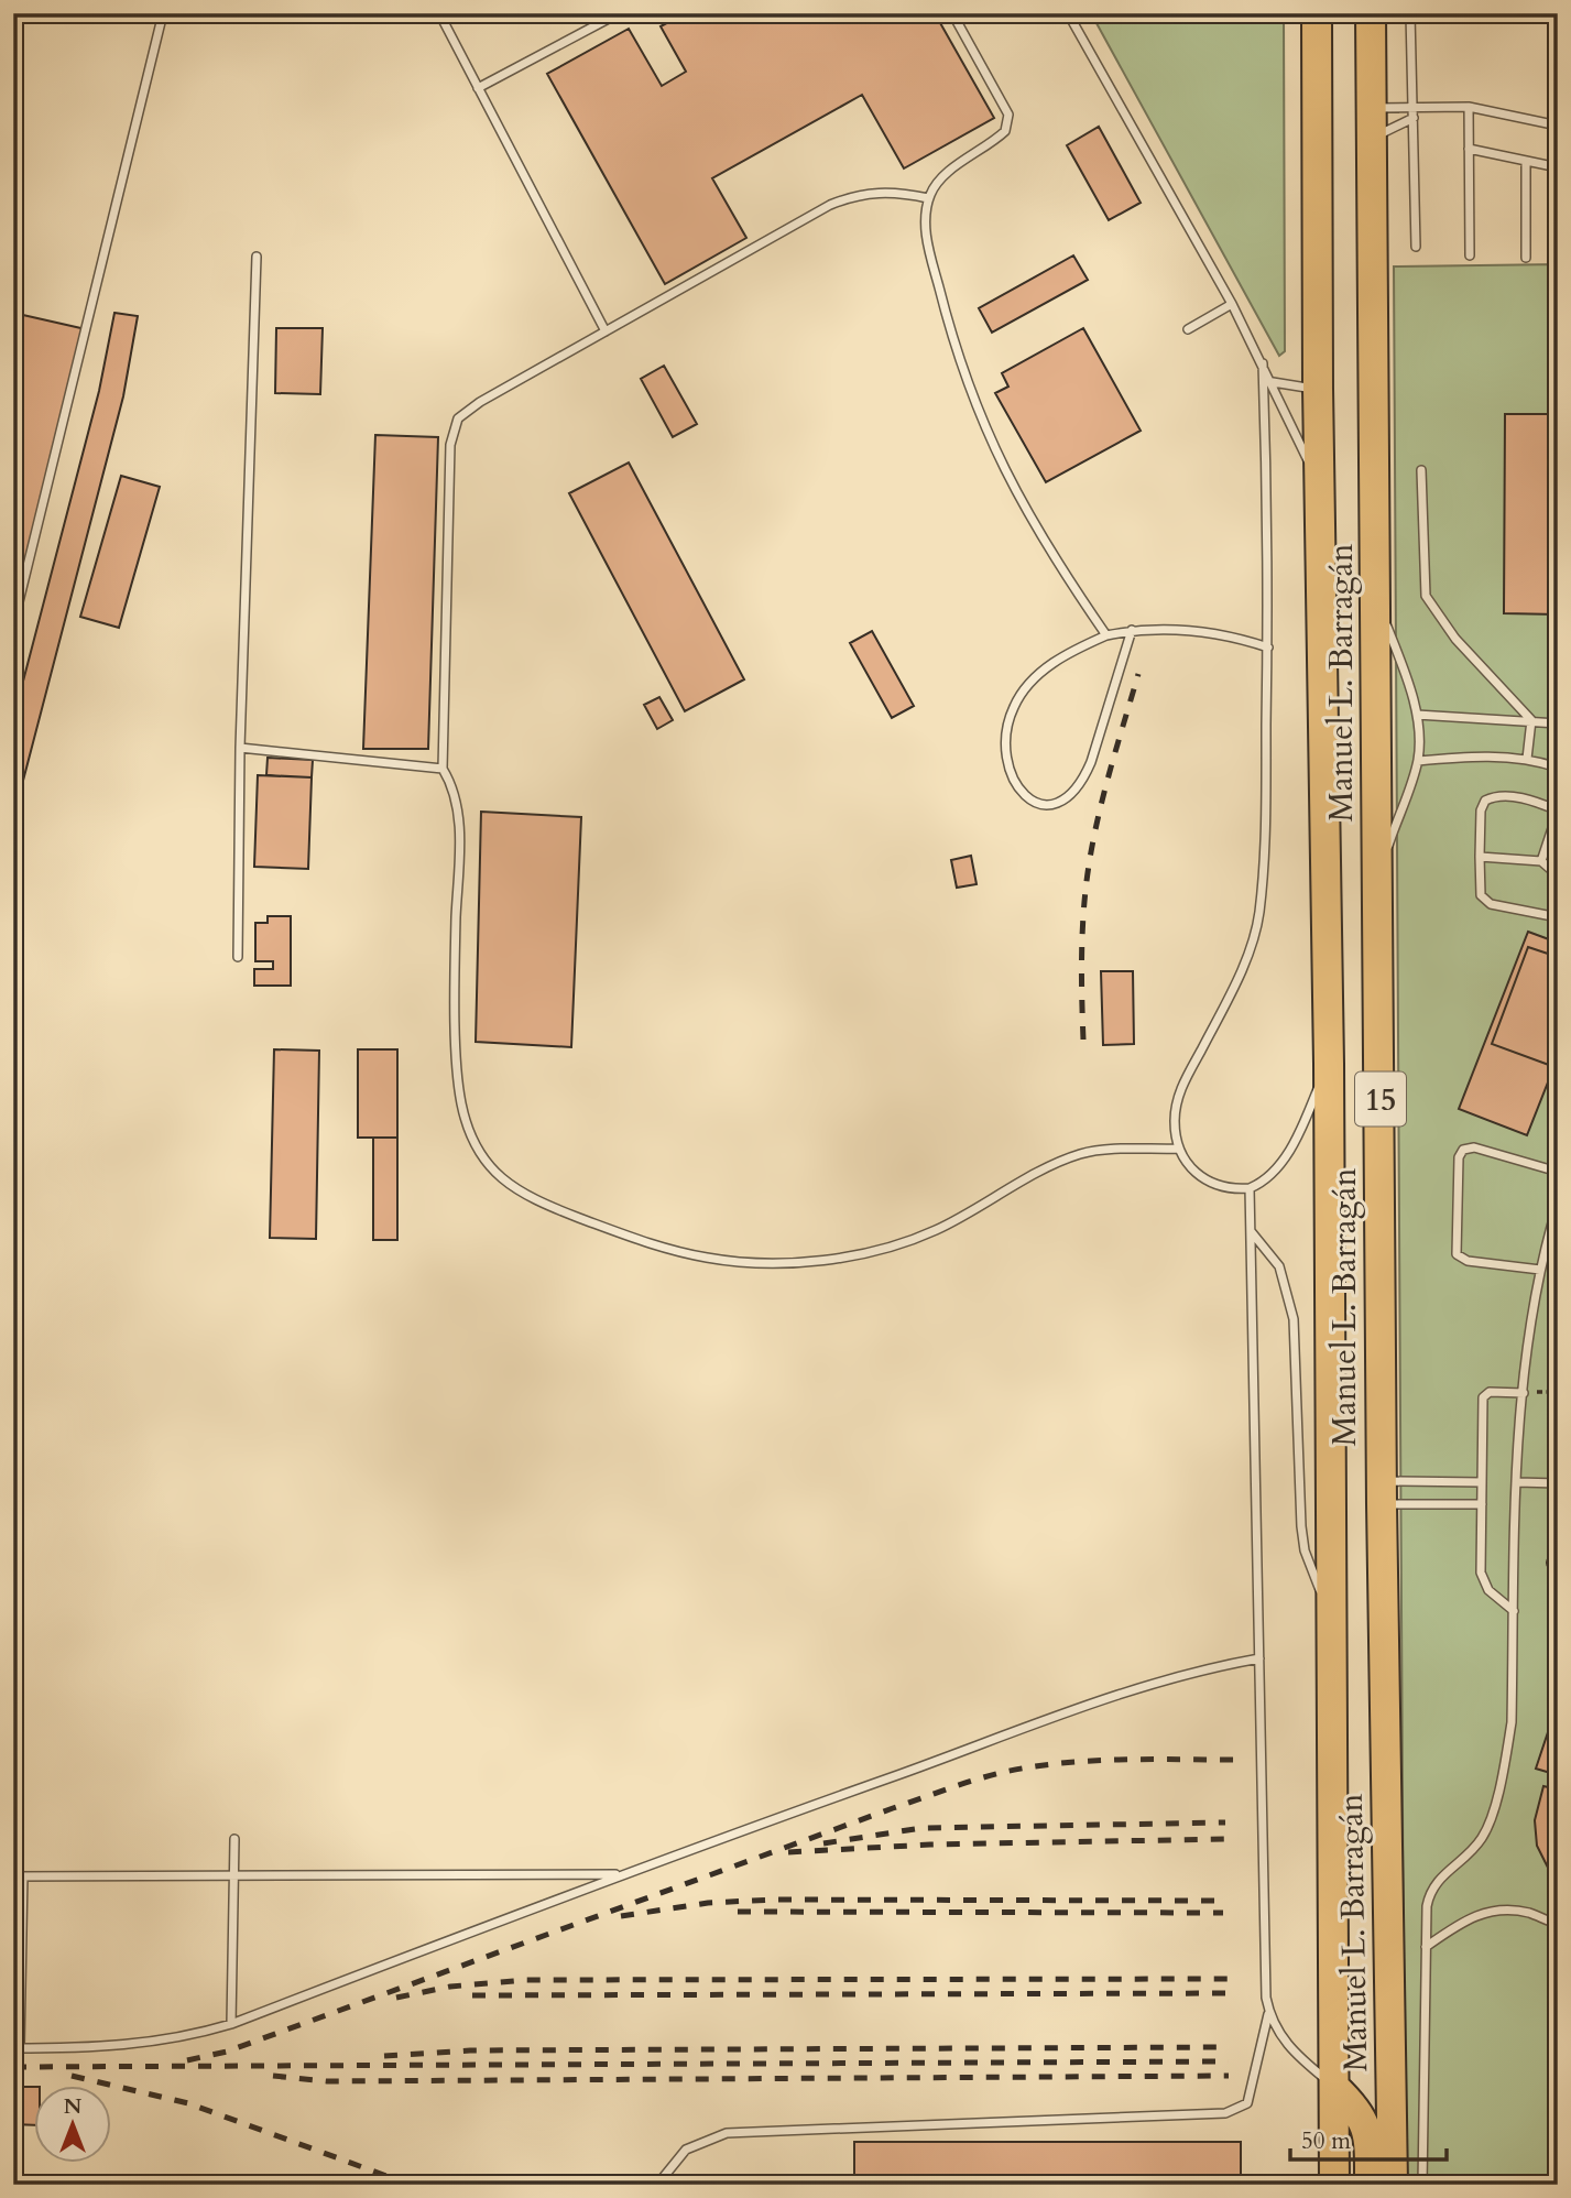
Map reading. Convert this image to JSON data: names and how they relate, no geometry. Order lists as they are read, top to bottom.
{
  "streets": {
    "highway": ["Manuel L. Barragán", "15"]
  },
  "scale_bar": "50 m",
  "north": "top"
}
